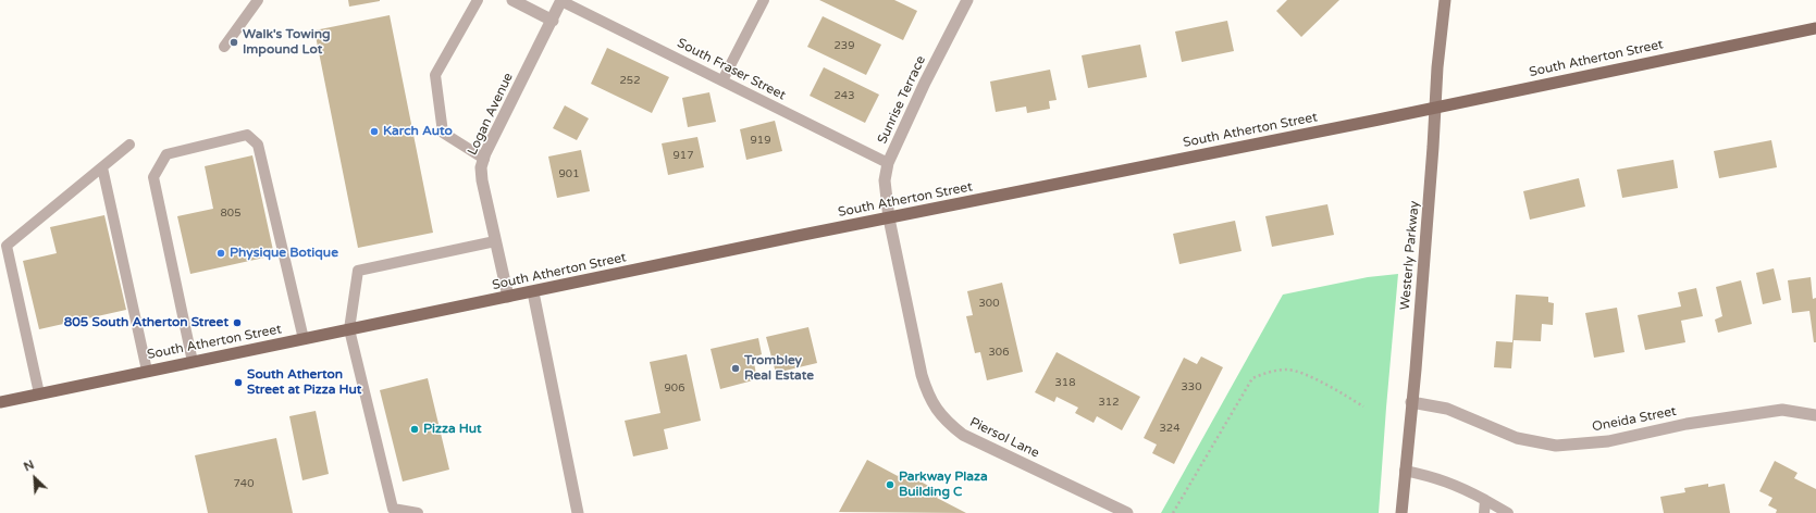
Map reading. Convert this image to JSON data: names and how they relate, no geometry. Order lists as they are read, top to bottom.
{
  "streets": {
    "main road": ["South Atherton Street", "Westerly Parkway"],
    "street": [
      "Sunrise Terrace",
      "Logan Avenue",
      "Oneida Street",
      "Piersol Lane"
    ],
    "lane": ["South Fraser Street"]
  },
  "crossings": [
    ["South Atherton Street", "Sunrise Terrace"],
    ["South Atherton Street", "Logan Avenue"],
    ["South Atherton Street", "Westerly Parkway"],
    ["South Atherton Street", "Piersol Lane"],
    ["South Fraser Street", "Sunrise Terrace"],
    ["South Fraser Street", "Logan Avenue"],
    ["Sunrise Terrace", "Piersol Lane"],
    ["Westerly Parkway", "Oneida Street"]
  ],
  "places": [
    "Walk's Towing Impound Lot",
    "Karch Auto",
    "Physique Botique",
    "805 South Atherton Street",
    "Trombley Real Estate",
    "South Atherton Street at Pizza Hut",
    "Pizza Hut",
    "Parkway Plaza Building C"
  ],
  "house_numbers": [
    "239",
    "252",
    "243",
    "919",
    "917",
    "901",
    "805",
    "300",
    "306",
    "318",
    "330",
    "906",
    "312",
    "324",
    "740"
  ],
  "north": "top left"
}
